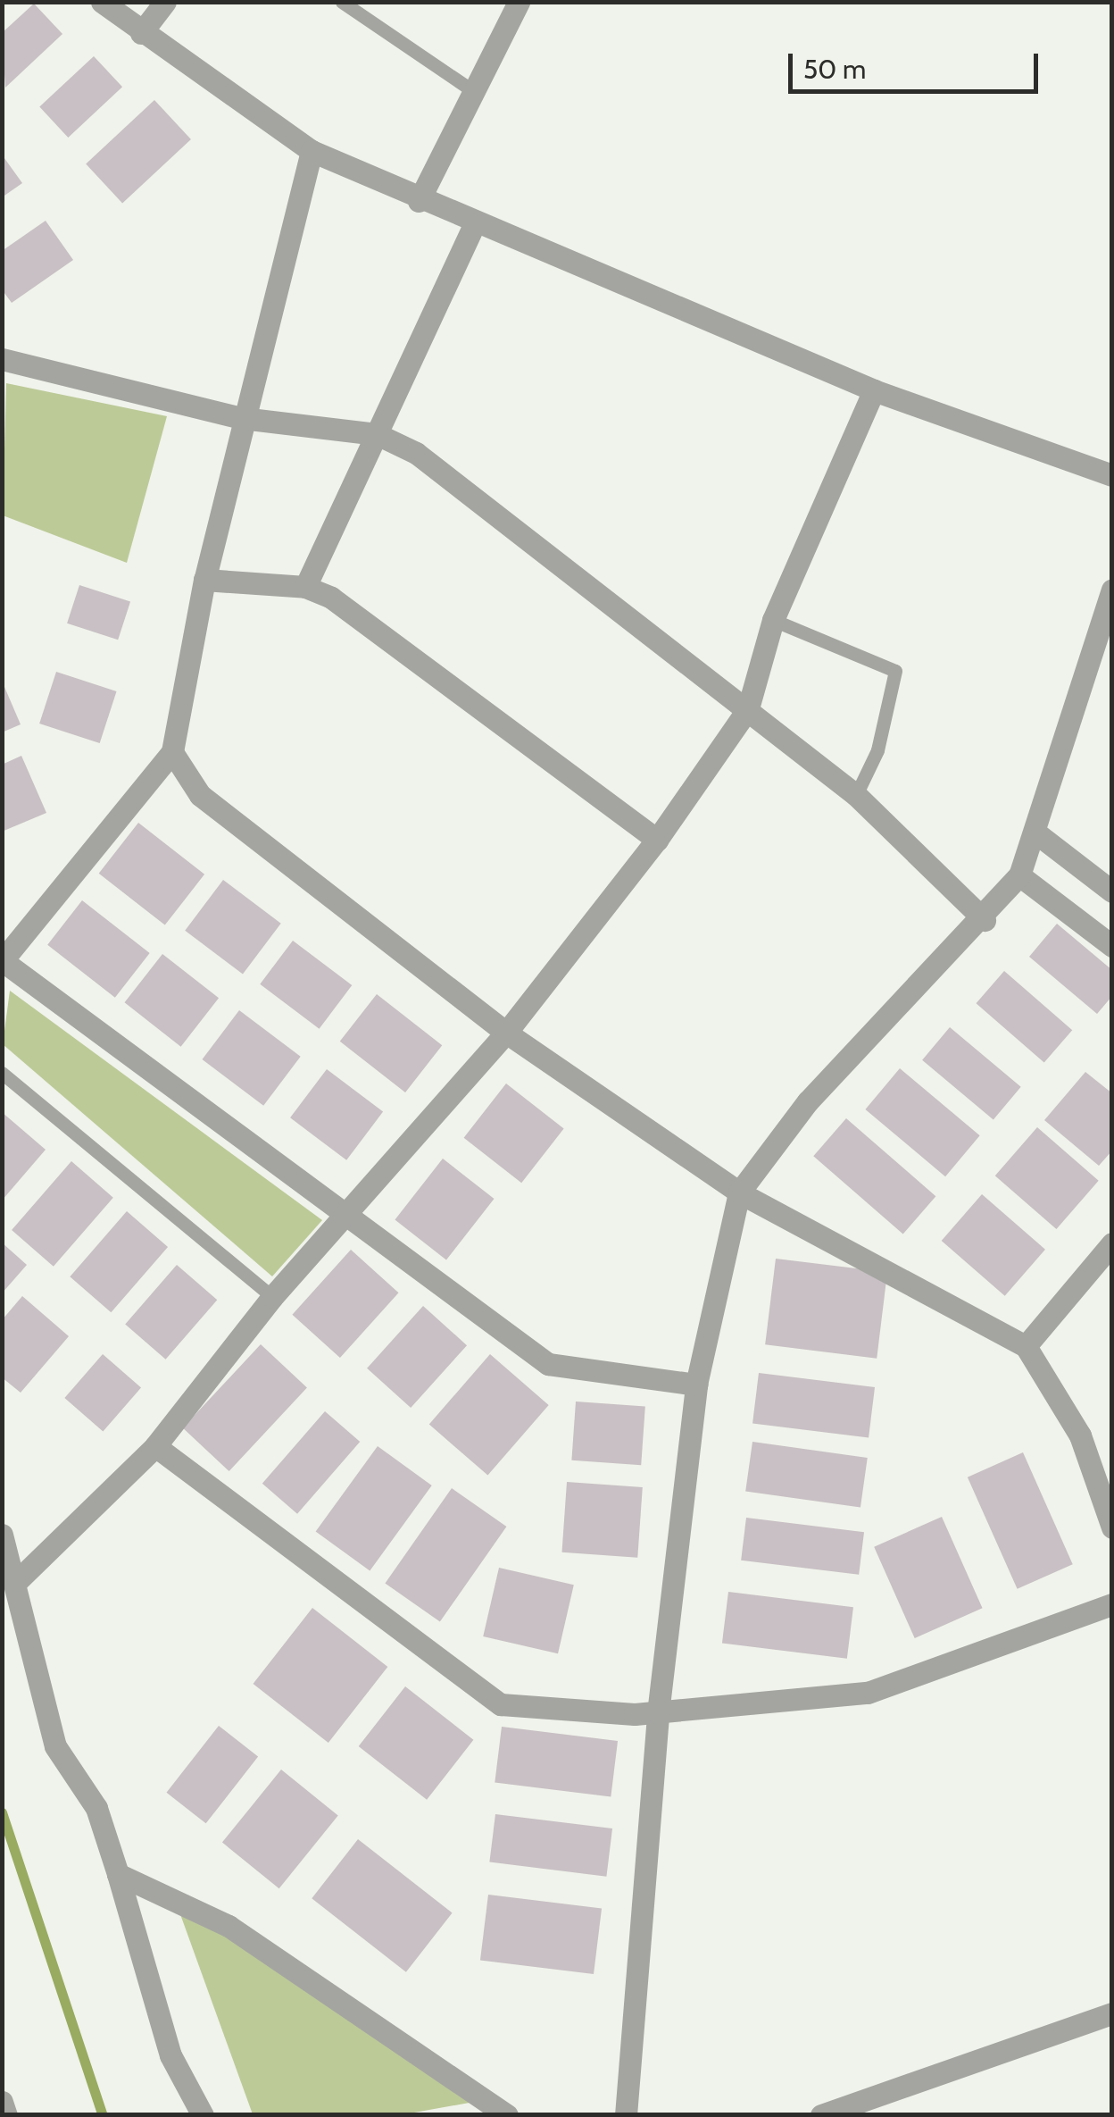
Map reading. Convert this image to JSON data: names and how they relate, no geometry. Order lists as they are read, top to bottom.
{
  "scale_bar": "50 m"
}
